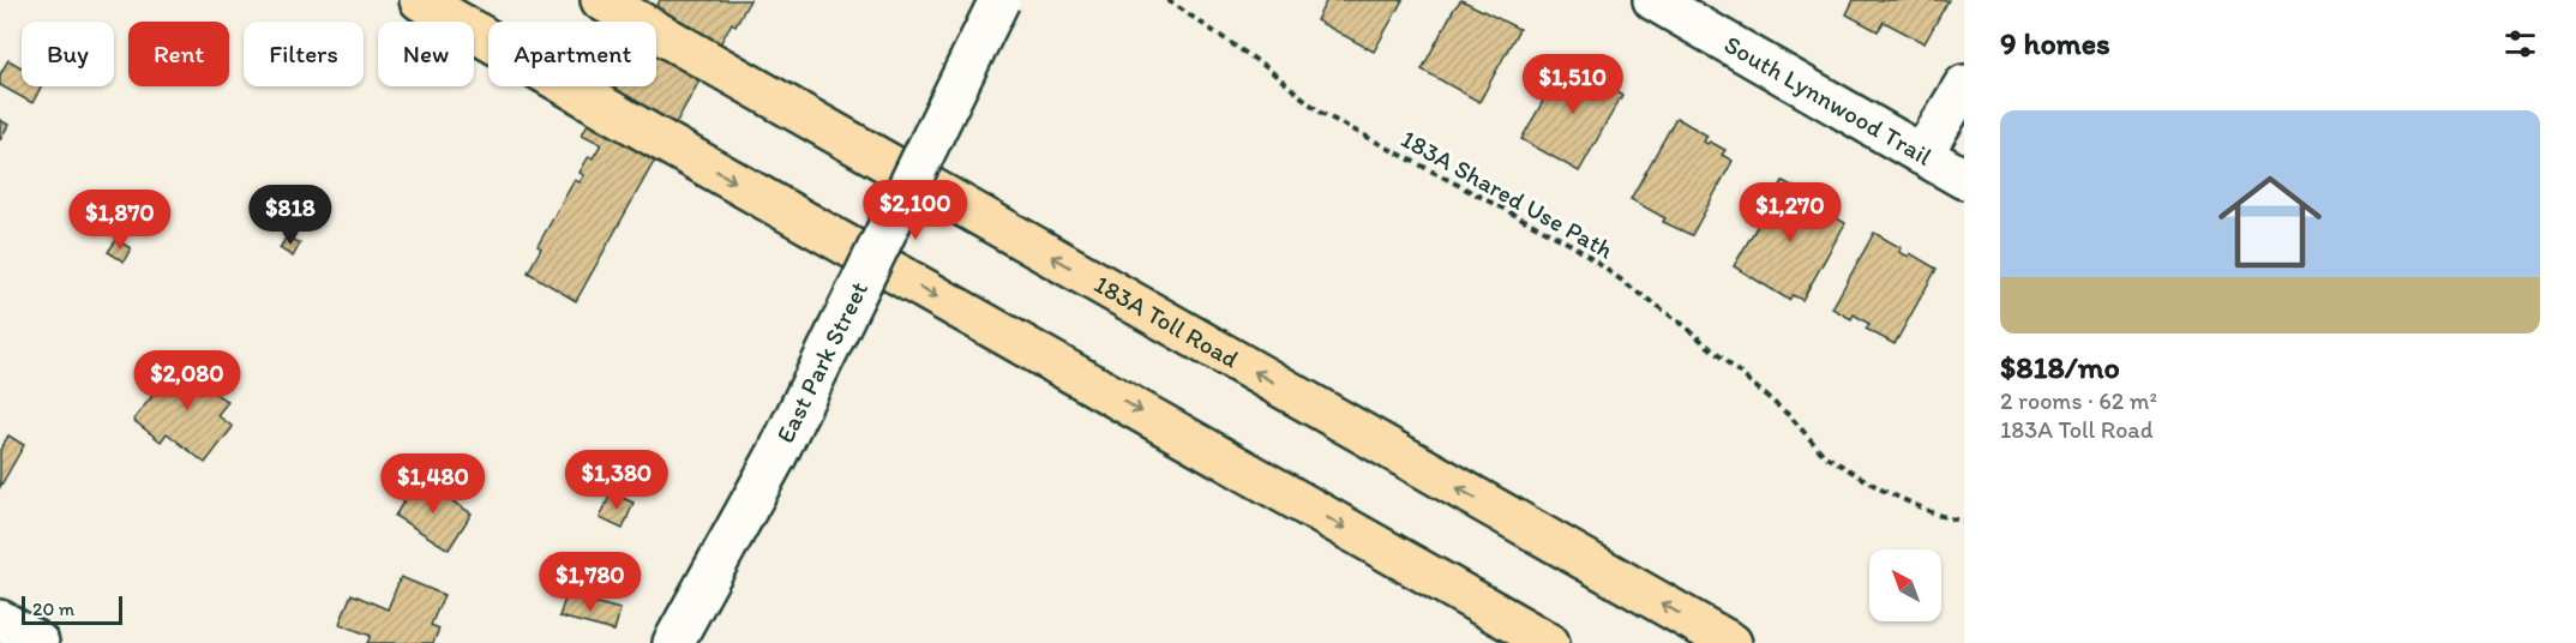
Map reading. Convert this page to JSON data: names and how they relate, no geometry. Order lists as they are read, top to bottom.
{
  "streets": {
    "highway": ["183A Toll Road"],
    "street": ["South Lynnwood Trail", "East Park Street"],
    "path": ["183A Shared Use Path"]
  },
  "scale_bar": "20 m",
  "north": "top left",
  "page": {
    "heading": "9 homes",
    "chip": [
      "Buy",
      "Rent",
      "Filters",
      "New",
      "Apartment"
    ],
    "price": [
      "$1,510",
      "$2,100",
      "$1,270",
      "$818",
      "$1,870",
      "$2,080",
      "$1,380",
      "$1,480",
      "$1,780"
    ],
    "list": [
      {
        "name": "$818/mo",
        "note": "2 rooms · 62 m² · 183A Toll Road"
      }
    ],
    "scale": "20 m"
  }
}
